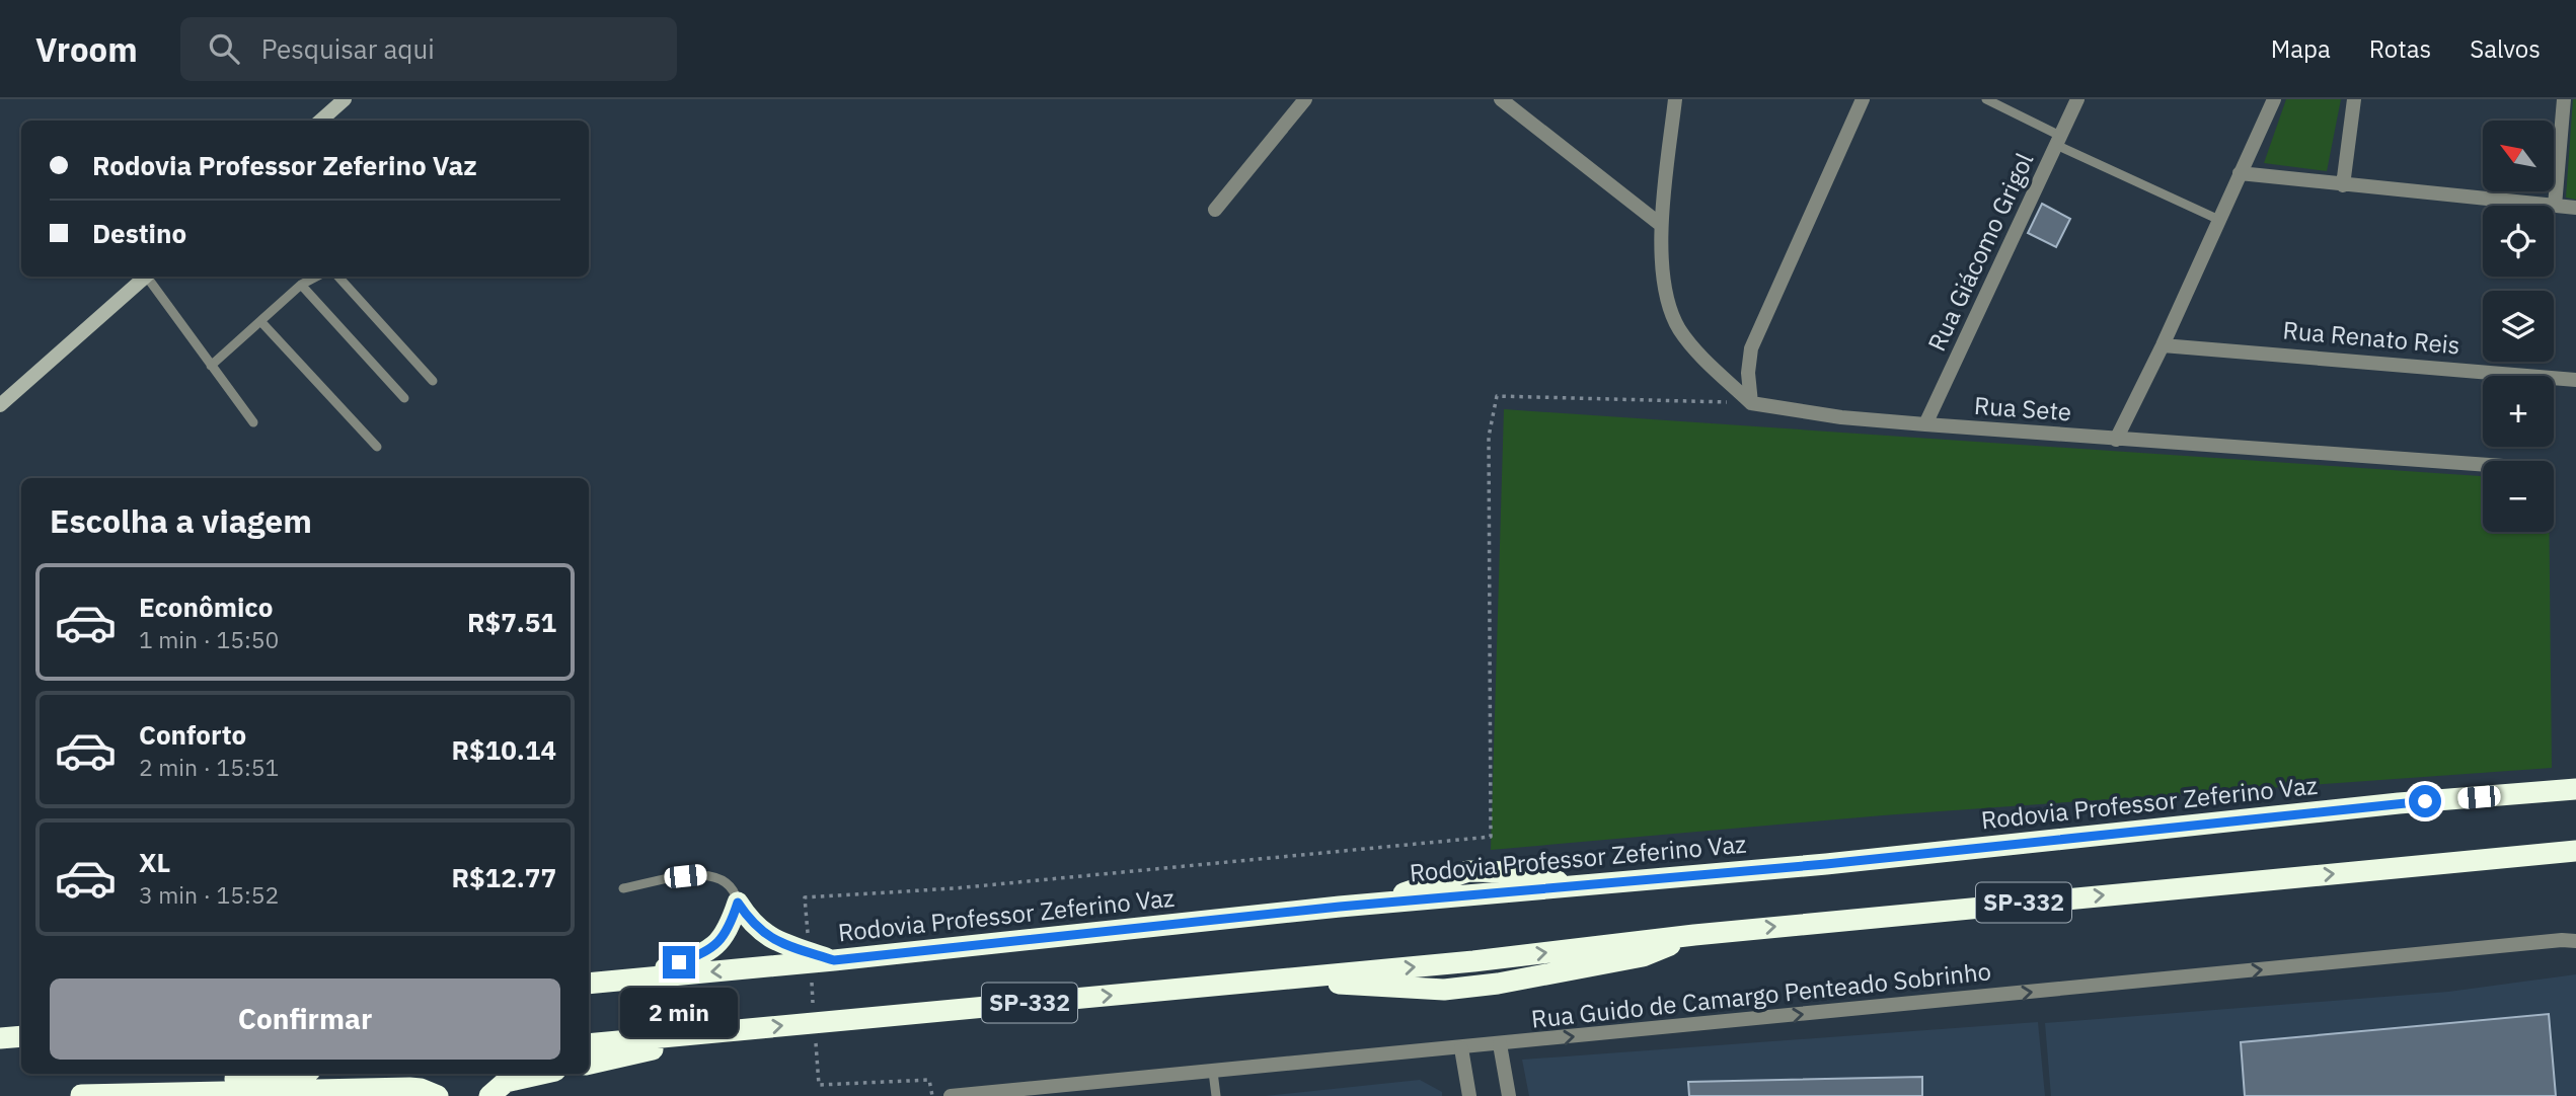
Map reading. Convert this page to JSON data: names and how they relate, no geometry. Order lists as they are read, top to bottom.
{
  "streets": {
    "highway": ["Rodovia Professor Zeferino Vaz", "SP-332"],
    "street": [
      "Rua Giácomo Grigol",
      "Rua Renato Reis",
      "Rua Sete",
      "Rua Guido de Camargo Penteado Sobrinho"
    ]
  },
  "crossings": [
    ["Rua Giácomo Grigol", "Rua Sete"]
  ],
  "one_way": ["Rua Guido de Camargo Penteado Sobrinho"],
  "north": "top left",
  "page": {
    "header": "Vroom",
    "search": "Pesquisar aqui",
    "nav": ["Mapa", "Rotas", "Salvos"],
    "map_buttons": ["+", "−"],
    "banner": ["Rodovia Professor Zeferino Vaz", "Destino"],
    "heading": "Escolha a viagem",
    "list": [
      {
        "name": "Econômico",
        "note": "1 min · 15:50",
        "value": "R$7.51"
      },
      {
        "name": "Conforto",
        "note": "2 min · 15:51",
        "value": "R$10.14"
      },
      {
        "name": "XL",
        "note": "3 min · 15:52",
        "value": "R$12.77"
      }
    ],
    "buttons": "Confirmar",
    "bubble": "2 min"
  }
}
